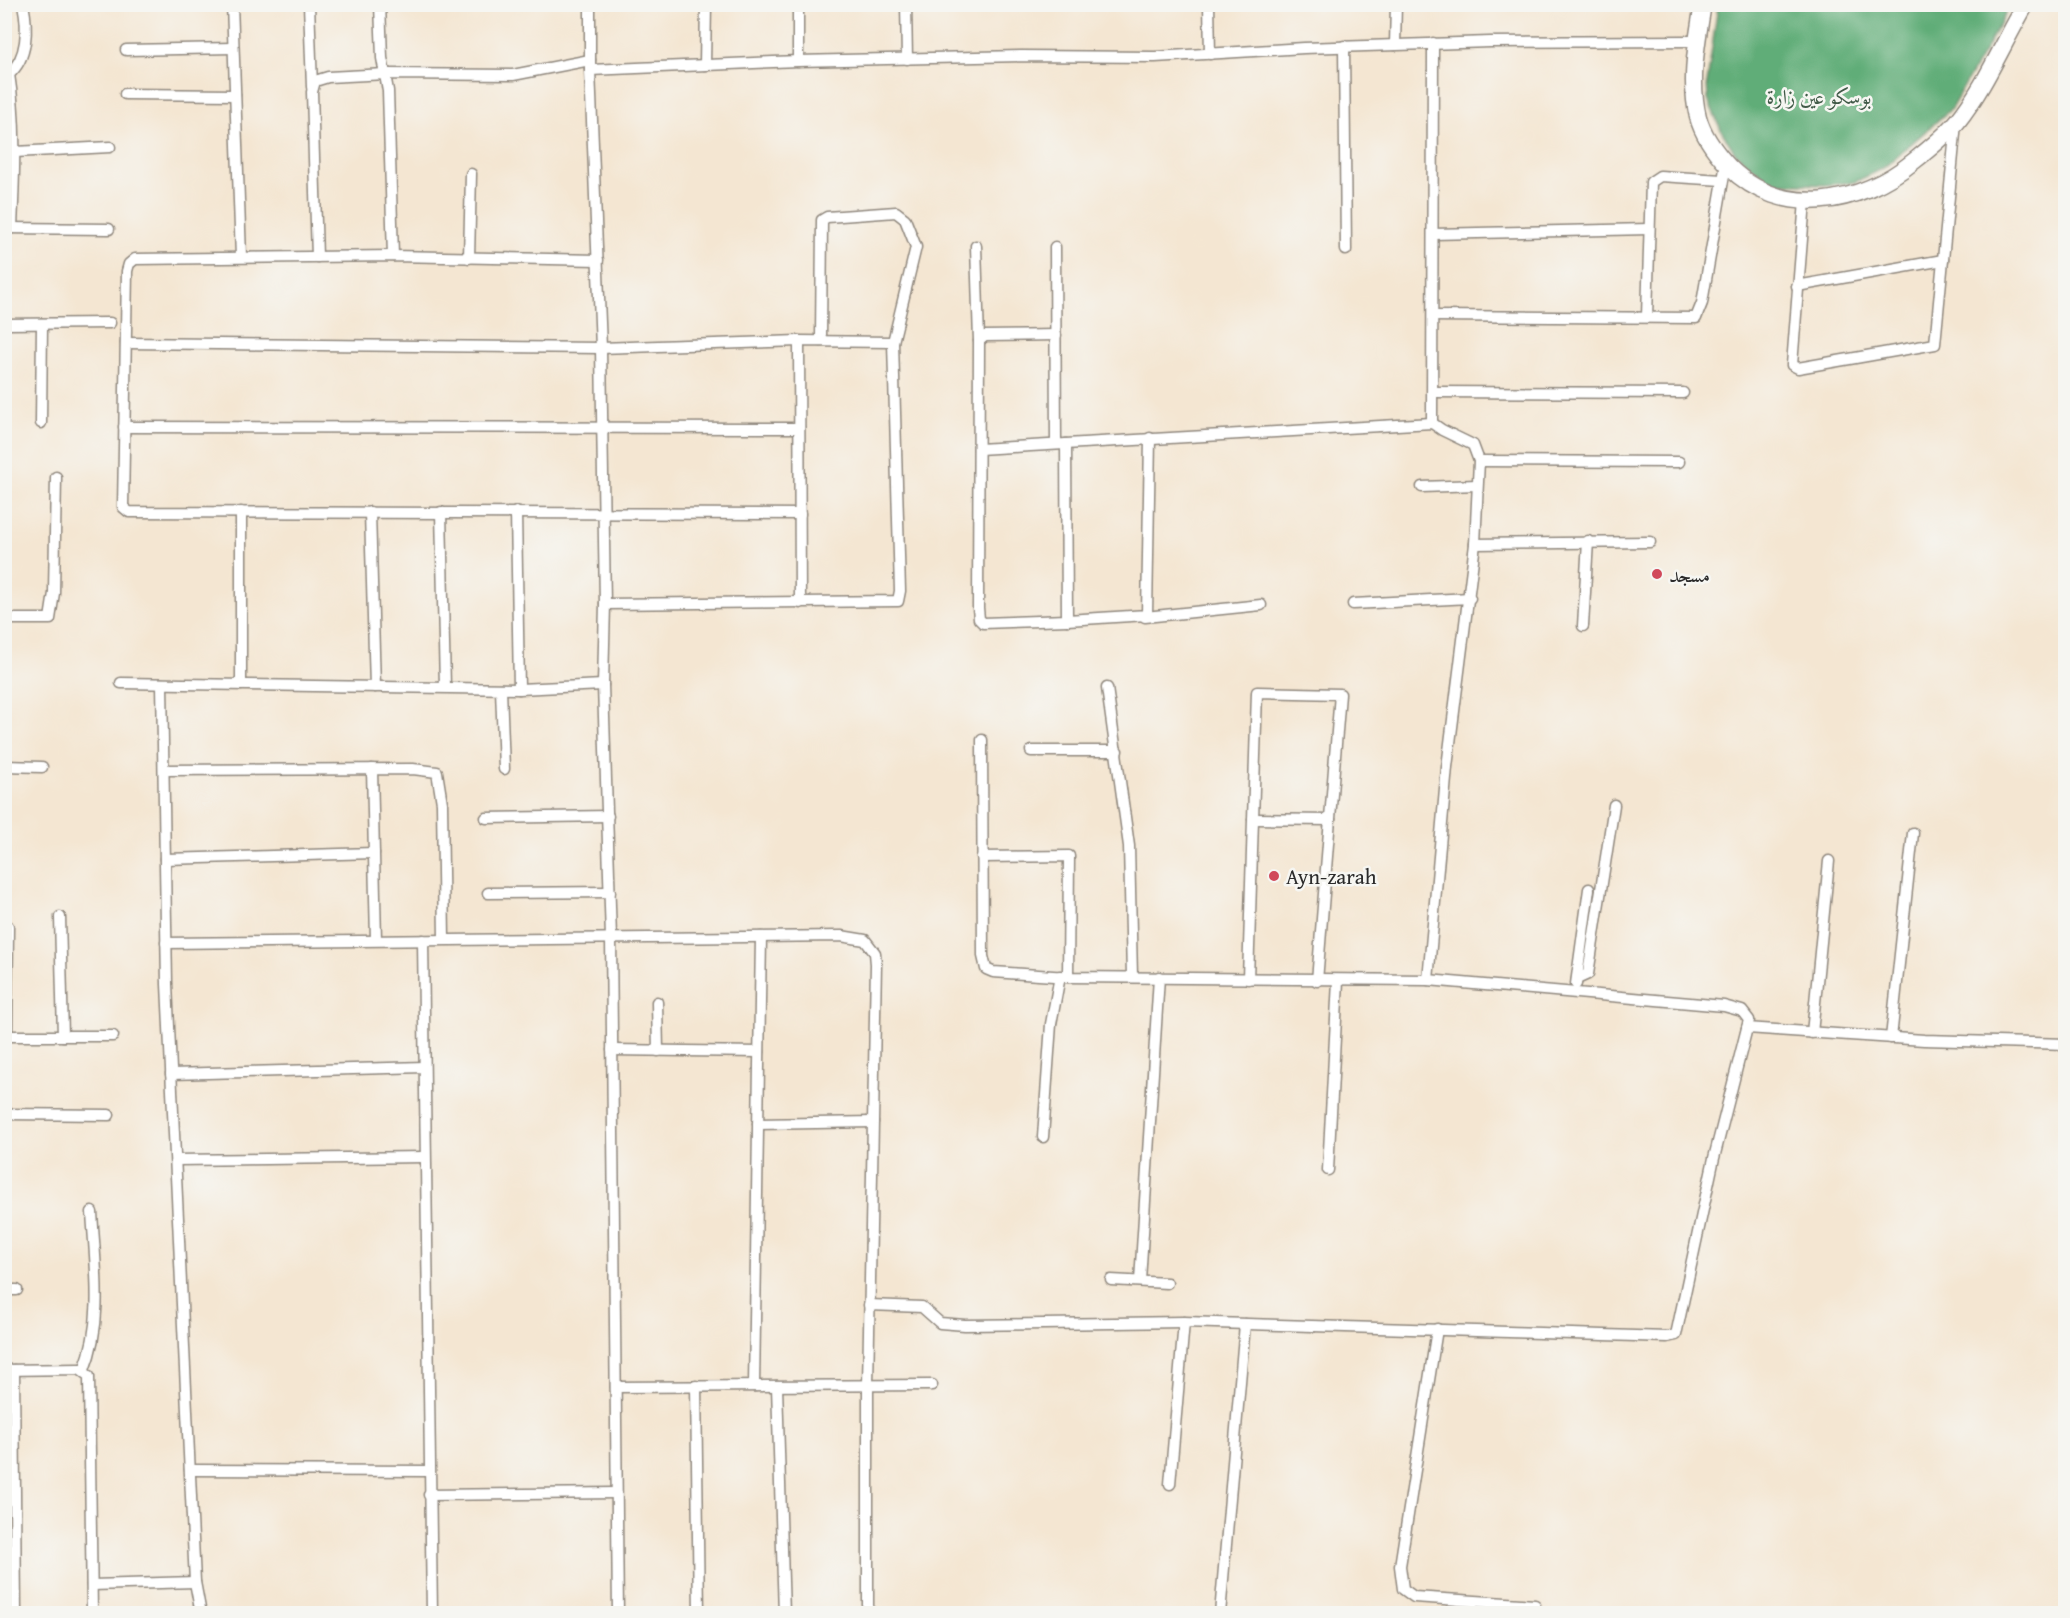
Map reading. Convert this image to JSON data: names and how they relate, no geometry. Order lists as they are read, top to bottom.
{
  "parks": ["بوسكو عين زارة"],
  "places": ["مسجد", "Ayn-zarah"]
}
